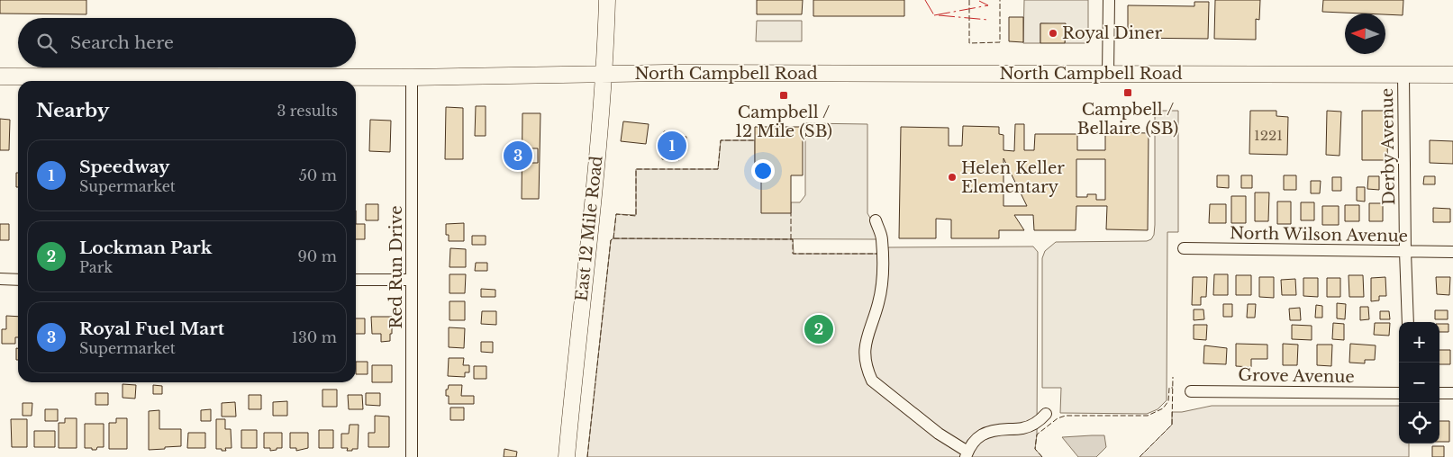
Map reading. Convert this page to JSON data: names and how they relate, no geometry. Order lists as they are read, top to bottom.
{
  "streets": {
    "street": [
      "North Campbell Road",
      "Derby Avenue",
      "East 12 Mile Road",
      "North Wilson Avenue",
      "Red Run Drive",
      "Grove Avenue"
    ]
  },
  "crossings": [
    ["North Campbell Road", "Derby Avenue"],
    ["North Campbell Road", "East 12 Mile Road"],
    ["North Campbell Road", "Red Run Drive"],
    ["Derby Avenue", "North Wilson Avenue"]
  ],
  "places": {
    "other": ["Royal Diner", "Helen Keller Elementary"],
    "transit": ["Campbell / Bellaire (SB)", "Campbell / 12 Mile (SB)"]
  },
  "house_numbers": ["1221"],
  "north": "left",
  "page": {
    "search": "Search here",
    "heading": ["Nearby", "3 results"],
    "pins": ["1", "3", "2"],
    "list": [
      {
        "mark": "1",
        "name": "Speedway",
        "note": "Supermarket",
        "value": "50 m"
      },
      {
        "mark": "2",
        "name": "Lockman Park",
        "note": "Park",
        "value": "90 m"
      },
      {
        "mark": "3",
        "name": "Royal Fuel Mart",
        "note": "Supermarket",
        "value": "130 m"
      }
    ],
    "map_buttons": ["+", "−"]
  }
}
